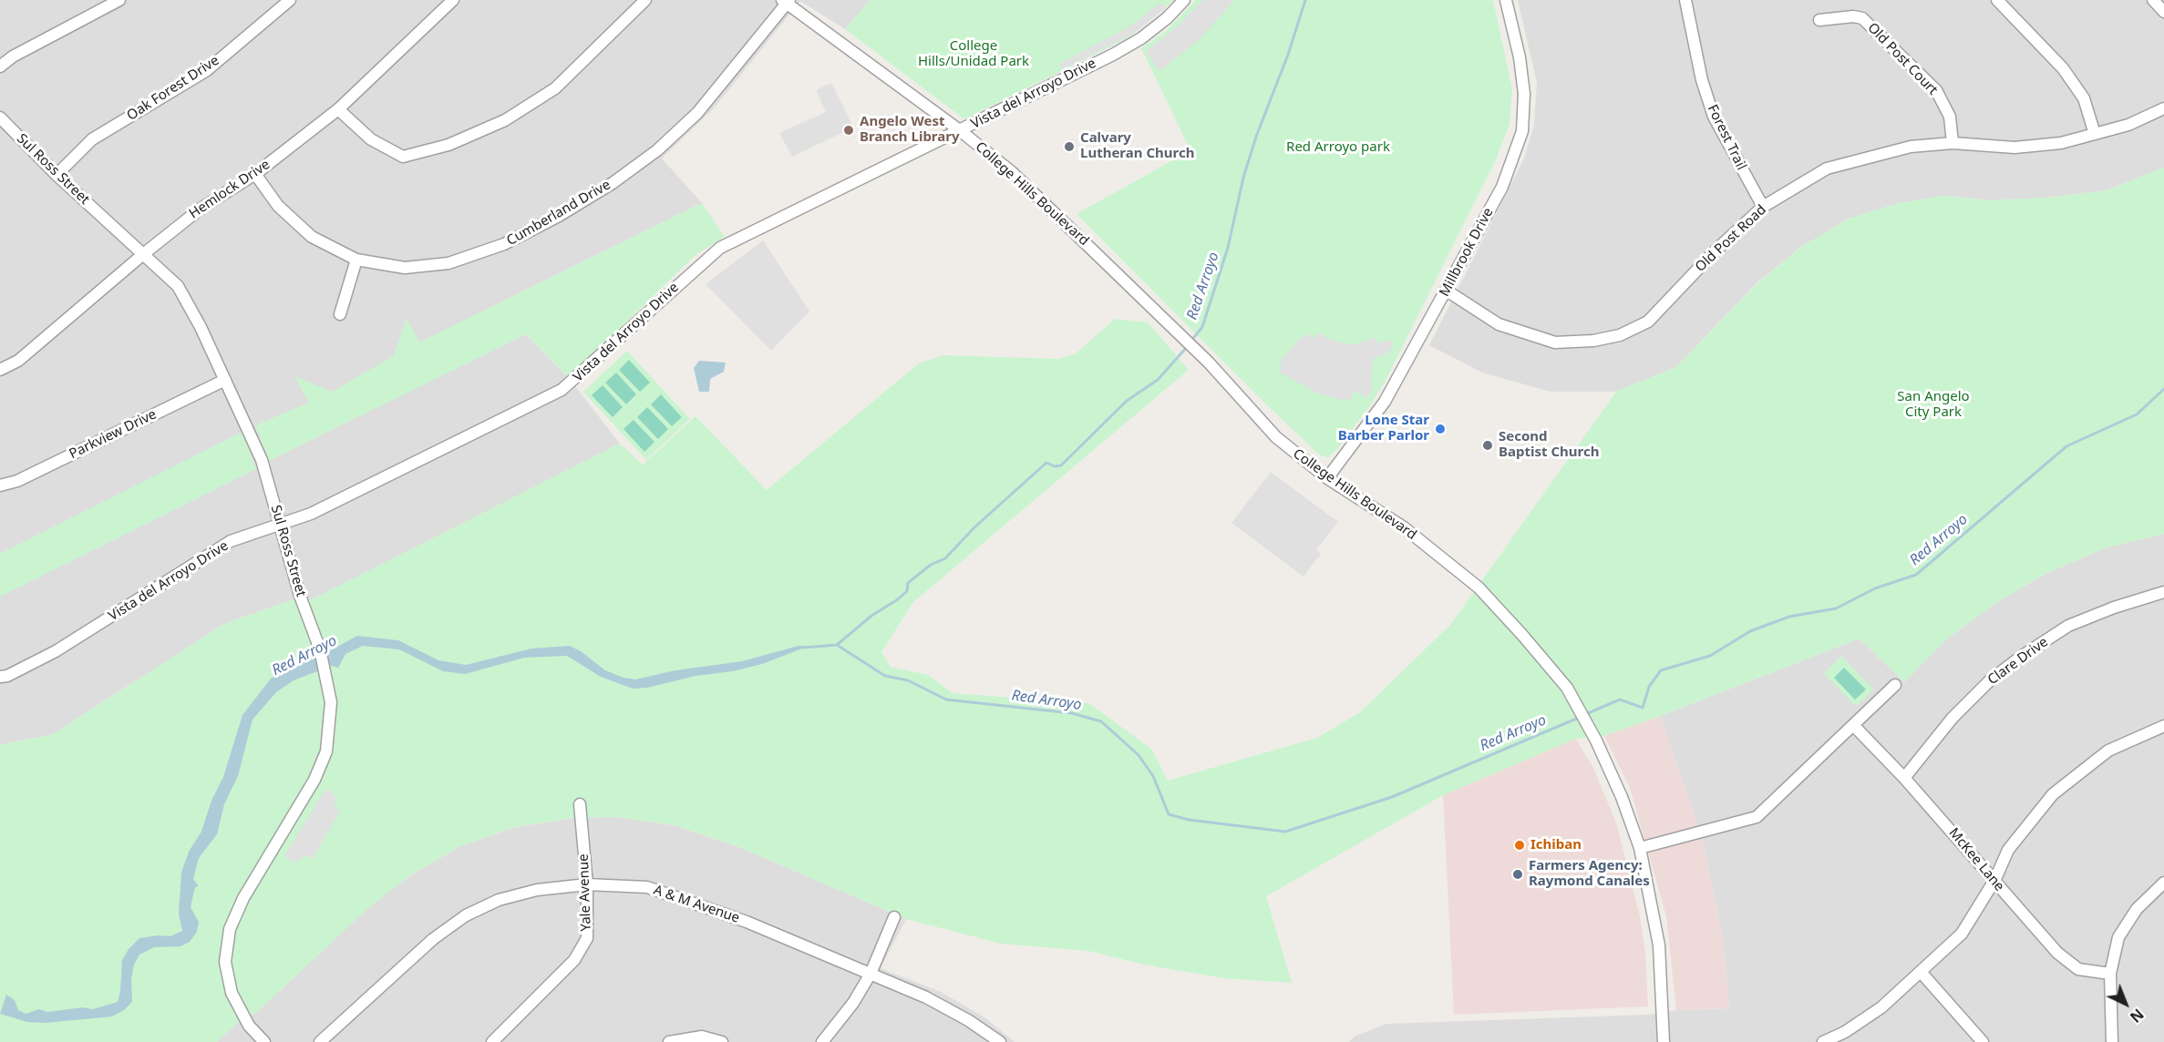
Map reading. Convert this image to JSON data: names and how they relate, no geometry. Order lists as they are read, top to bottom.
{
  "streets": {
    "street": [
      "Old Post Court",
      "Oak Forest Drive",
      "Vista del Arroyo Drive",
      "Forest Trail",
      "Sul Ross Street",
      "Hemlock Drive",
      "College Hills Boulevard",
      "Cumberland Drive",
      "Old Post Road",
      "Millbrook Drive",
      "Parkview Drive",
      "Clare Drive",
      "McKee Lane",
      "Yale Avenue",
      "A & M Avenue"
    ]
  },
  "crossings": [
    ["Old Post Court", "Old Post Road"],
    ["Oak Forest Drive", "Sul Ross Street"],
    ["Vista del Arroyo Drive", "Sul Ross Street"],
    ["Vista del Arroyo Drive", "College Hills Boulevard"],
    ["Forest Trail", "Old Post Road"],
    ["Sul Ross Street", "Hemlock Drive"],
    ["Sul Ross Street", "Parkview Drive"],
    ["Hemlock Drive", "Cumberland Drive"],
    ["College Hills Boulevard", "Cumberland Drive"],
    ["College Hills Boulevard", "Millbrook Drive"],
    ["Old Post Road", "Millbrook Drive"],
    ["Clare Drive", "McKee Lane"],
    ["Yale Avenue", "A & M Avenue"]
  ],
  "water": ["Red Arroyo"],
  "parks": ["College Hills/Unidad Park", "Red Arroyo park", "San Angelo City Park"],
  "places": [
    "Angelo West Branch Library",
    "Calvary Lutheran Church",
    "Lone Star Barber Parlor",
    "Second Baptist Church",
    "Ichiban",
    "Farmers Agency: Raymond Canales"
  ],
  "north": "bottom right"
}
